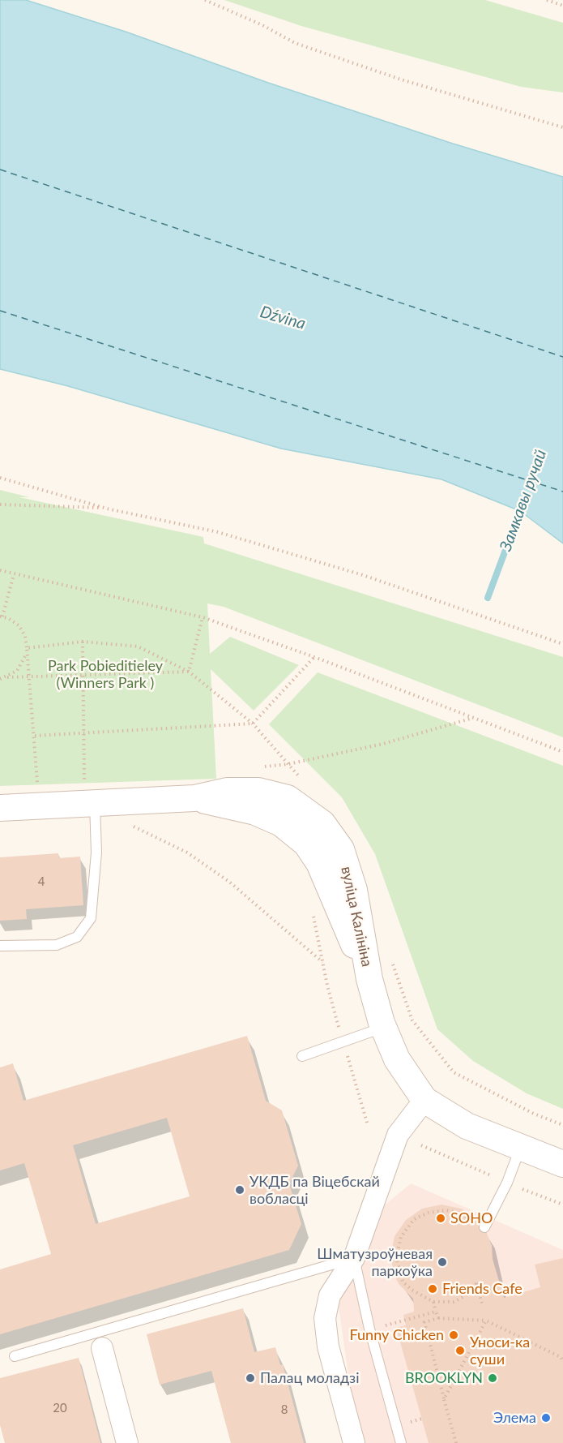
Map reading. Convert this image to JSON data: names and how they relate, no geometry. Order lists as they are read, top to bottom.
{
  "streets": {
    "street": ["вуліца Калініна"]
  },
  "water": ["Dźvina", "Замкавы ручай"],
  "parks": ["Park Pobieditieley (Winners Park )"],
  "places": [
    "УКДБ па Віцебскай вобласці",
    "SOHO",
    "Шматузроўневая паркоўка",
    "Friends Cafe",
    "Funny Chicken",
    "Уноси-ка суши",
    "Палац моладзі",
    "BROOKLYN",
    "Элема"
  ],
  "house_numbers": ["4", "20", "8"]
}
